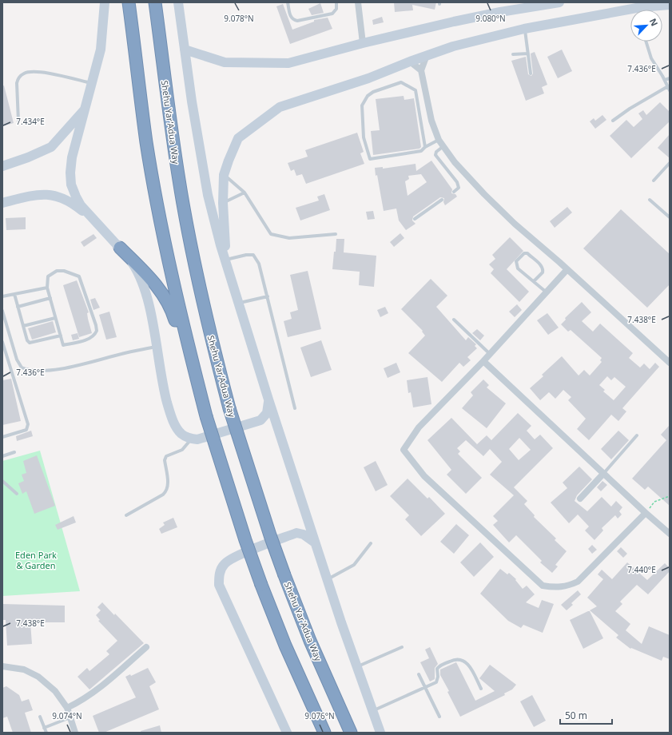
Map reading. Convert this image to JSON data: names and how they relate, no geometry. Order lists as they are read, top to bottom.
{
  "streets": {
    "highway": ["Shehu Yar'Adua Way"]
  },
  "parks": ["Eden Park & Garden"],
  "scale_bar": "50 m",
  "north": "top right",
  "coordinates": [
    "9.078°N",
    "9.080°N",
    "7.436°E",
    "7.434°E",
    "7.438°E",
    "7.440°E",
    "9.074°N",
    "9.076°N"
  ]
}
